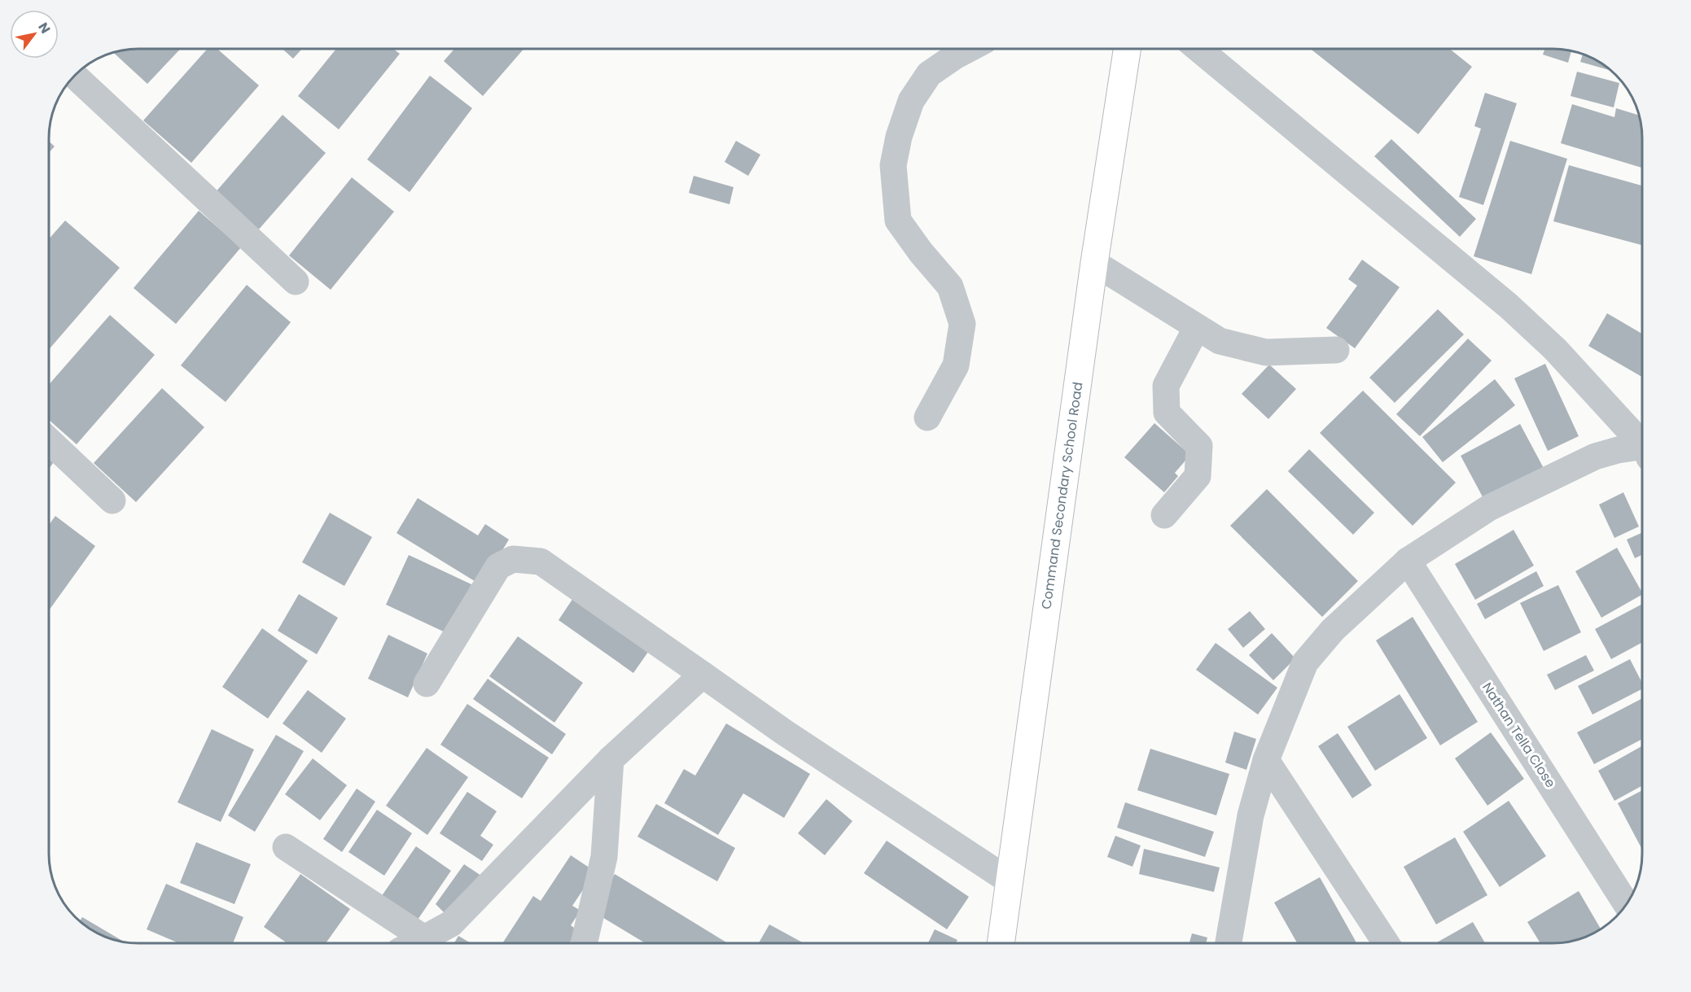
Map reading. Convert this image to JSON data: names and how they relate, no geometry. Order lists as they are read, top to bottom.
{
  "streets": {
    "main road": ["Command Secondary School Road"],
    "street": ["Nathan Tella Close"]
  },
  "north": "top right"
}
